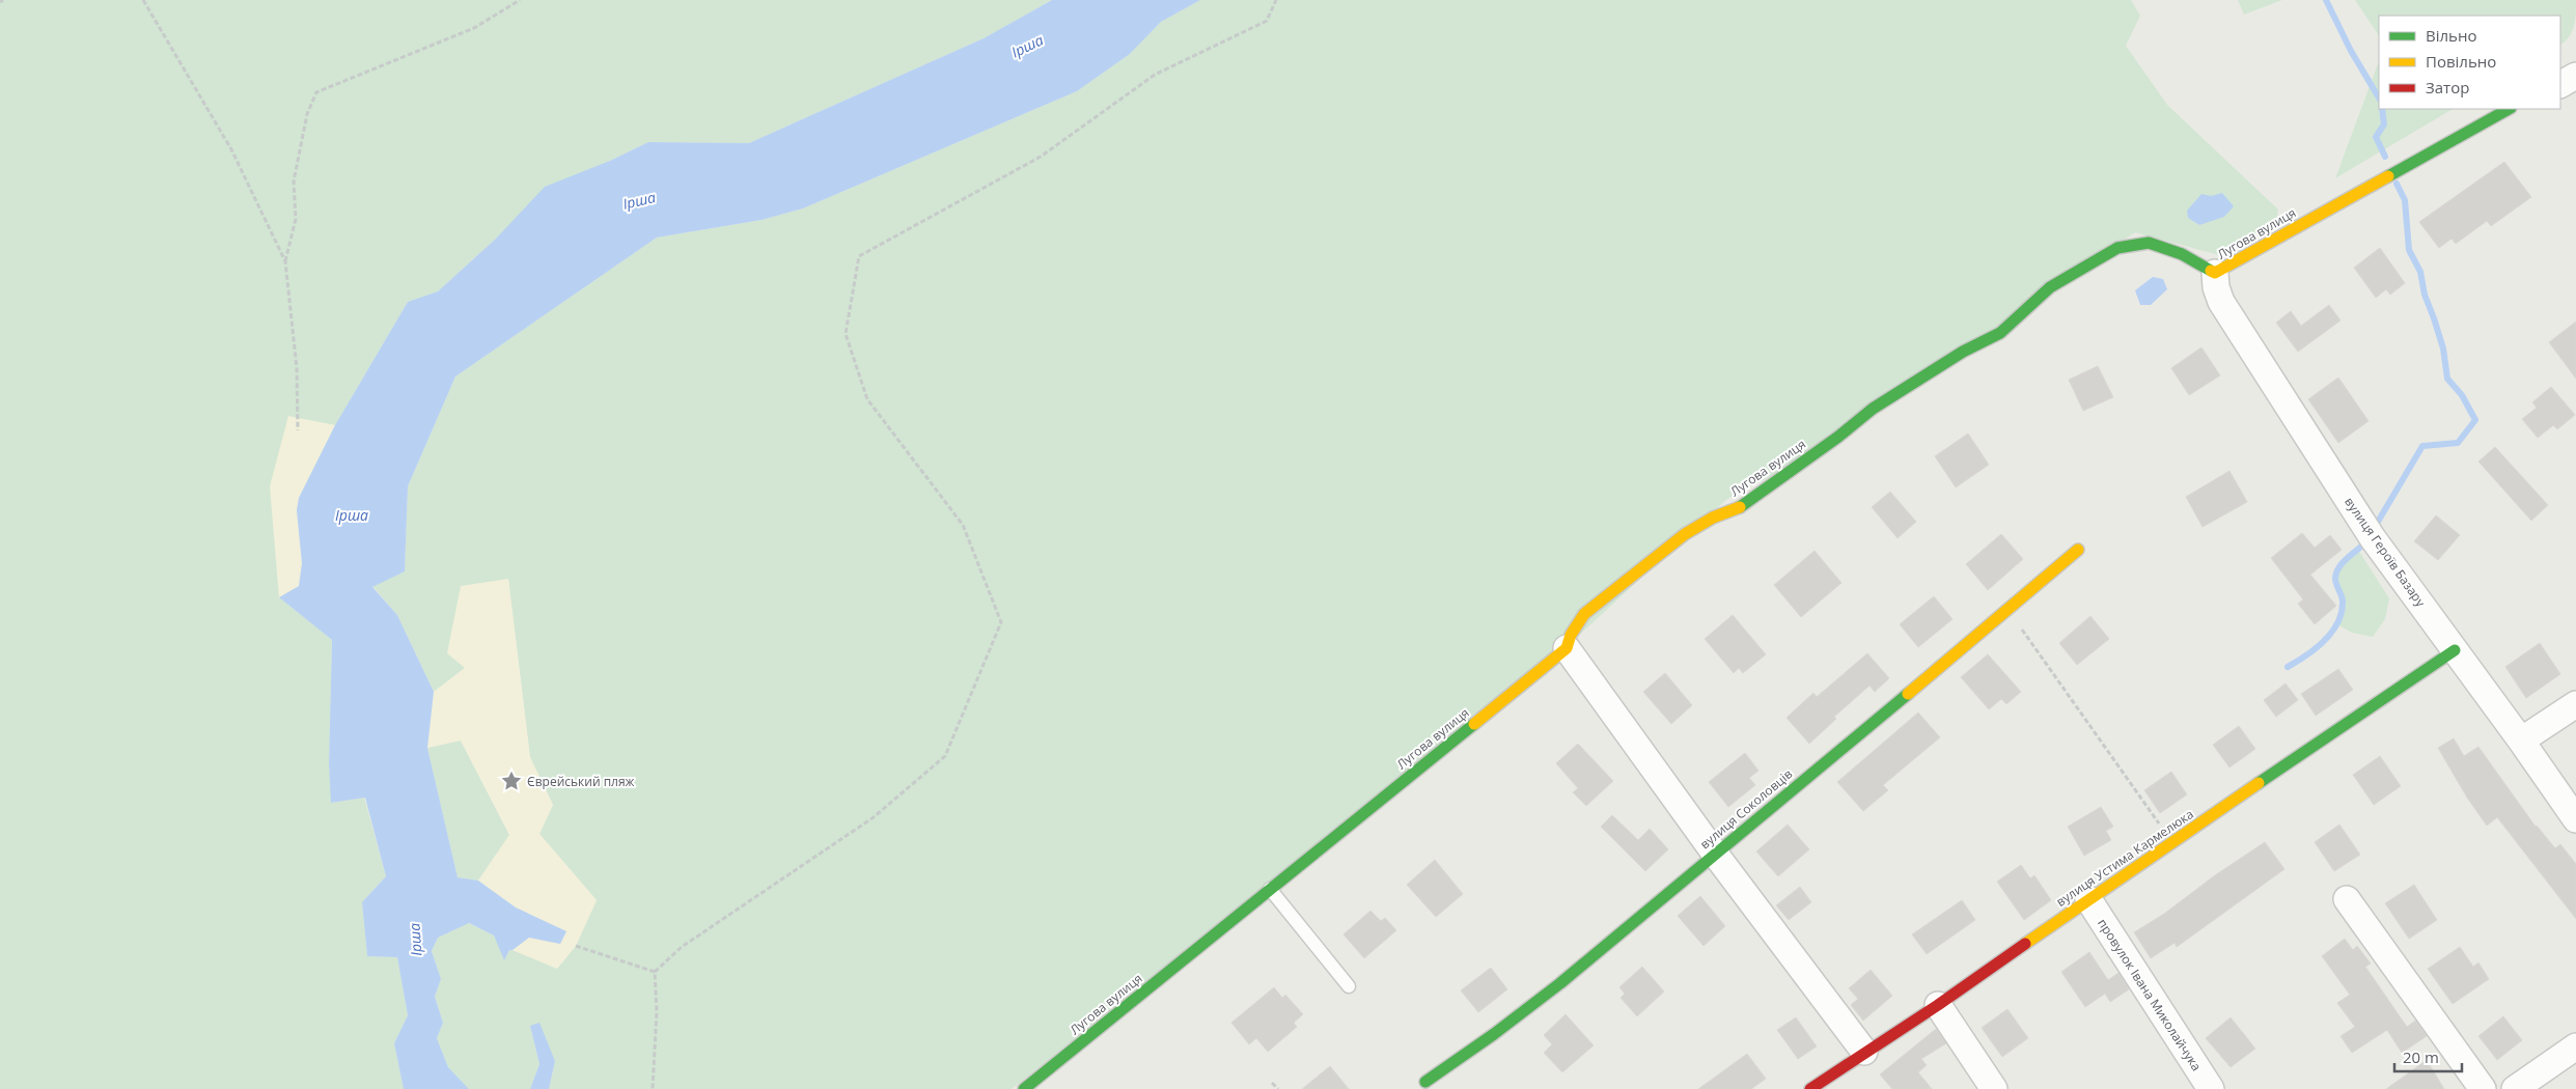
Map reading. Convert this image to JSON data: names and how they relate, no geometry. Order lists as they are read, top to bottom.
{
  "streets": {
    "street": [
      "Лугова вулиця",
      "вулиця Героїв Базару",
      "вулиця Соколовців",
      "вулиця Устима Кармелюка",
      "провулок Івана Миколайчука"
    ]
  },
  "crossings": [
    ["Лугова вулиця", "вулиця Героїв Базару"],
    ["вулиця Героїв Базару", "вулиця Устима Кармелюка"],
    ["вулиця Устима Кармелюка", "провулок Івана Миколайчука"]
  ],
  "water": ["Ірша"],
  "places": {
    "place": ["Єврейський пляж"]
  },
  "legend": ["Вільно", "Повільно", "Затор"],
  "scale_bar": "20 m"
}
